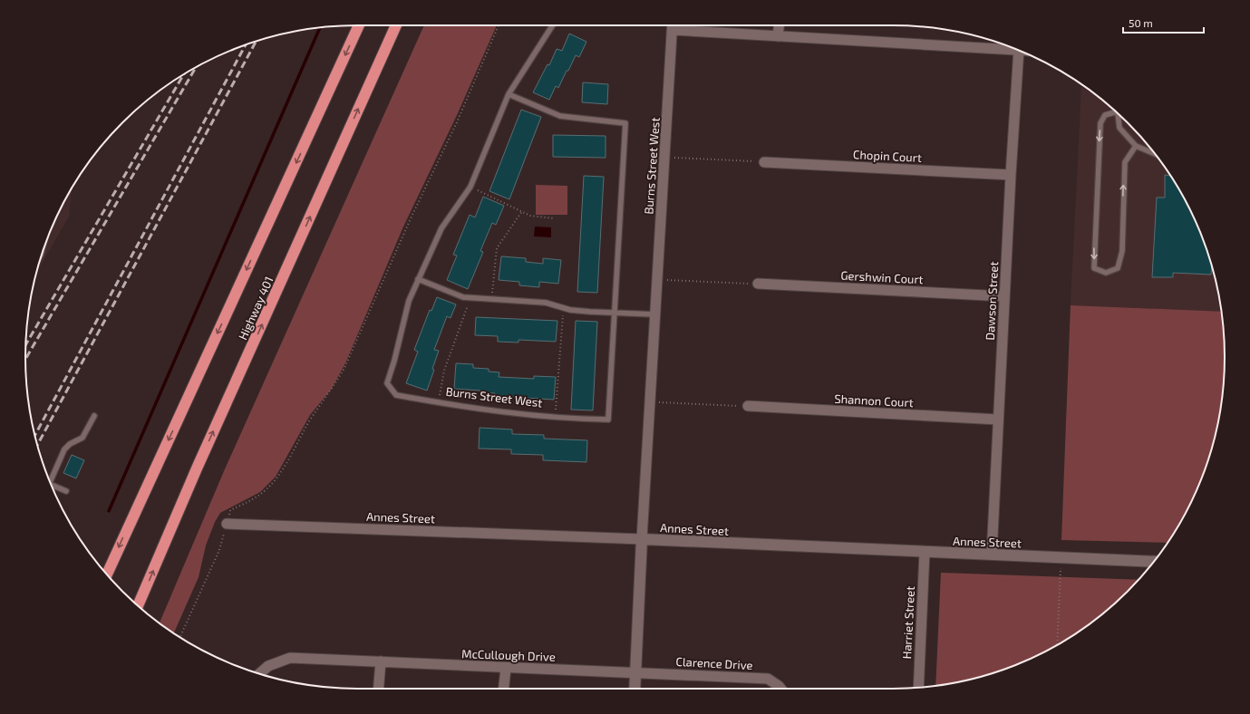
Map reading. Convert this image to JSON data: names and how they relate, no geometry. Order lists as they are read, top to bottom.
{
  "streets": {
    "highway": ["Highway 401"],
    "street": [
      "Chopin Court",
      "Burns Street West",
      "Gershwin Court",
      "Dawson Street",
      "Shannon Court",
      "Annes Street",
      "Harriet Street",
      "McCullough Drive",
      "Clarence Drive"
    ]
  },
  "crossings": [
    ["Chopin Court", "Dawson Street"],
    ["Burns Street West", "Annes Street"],
    ["Burns Street West", "McCullough Drive"],
    ["Burns Street West", "Clarence Drive"],
    ["Gershwin Court", "Dawson Street"],
    ["Dawson Street", "Shannon Court"],
    ["Dawson Street", "Annes Street"],
    ["Annes Street", "Harriet Street"],
    ["McCullough Drive", "Clarence Drive"]
  ],
  "scale_bar": "50 m"
}
